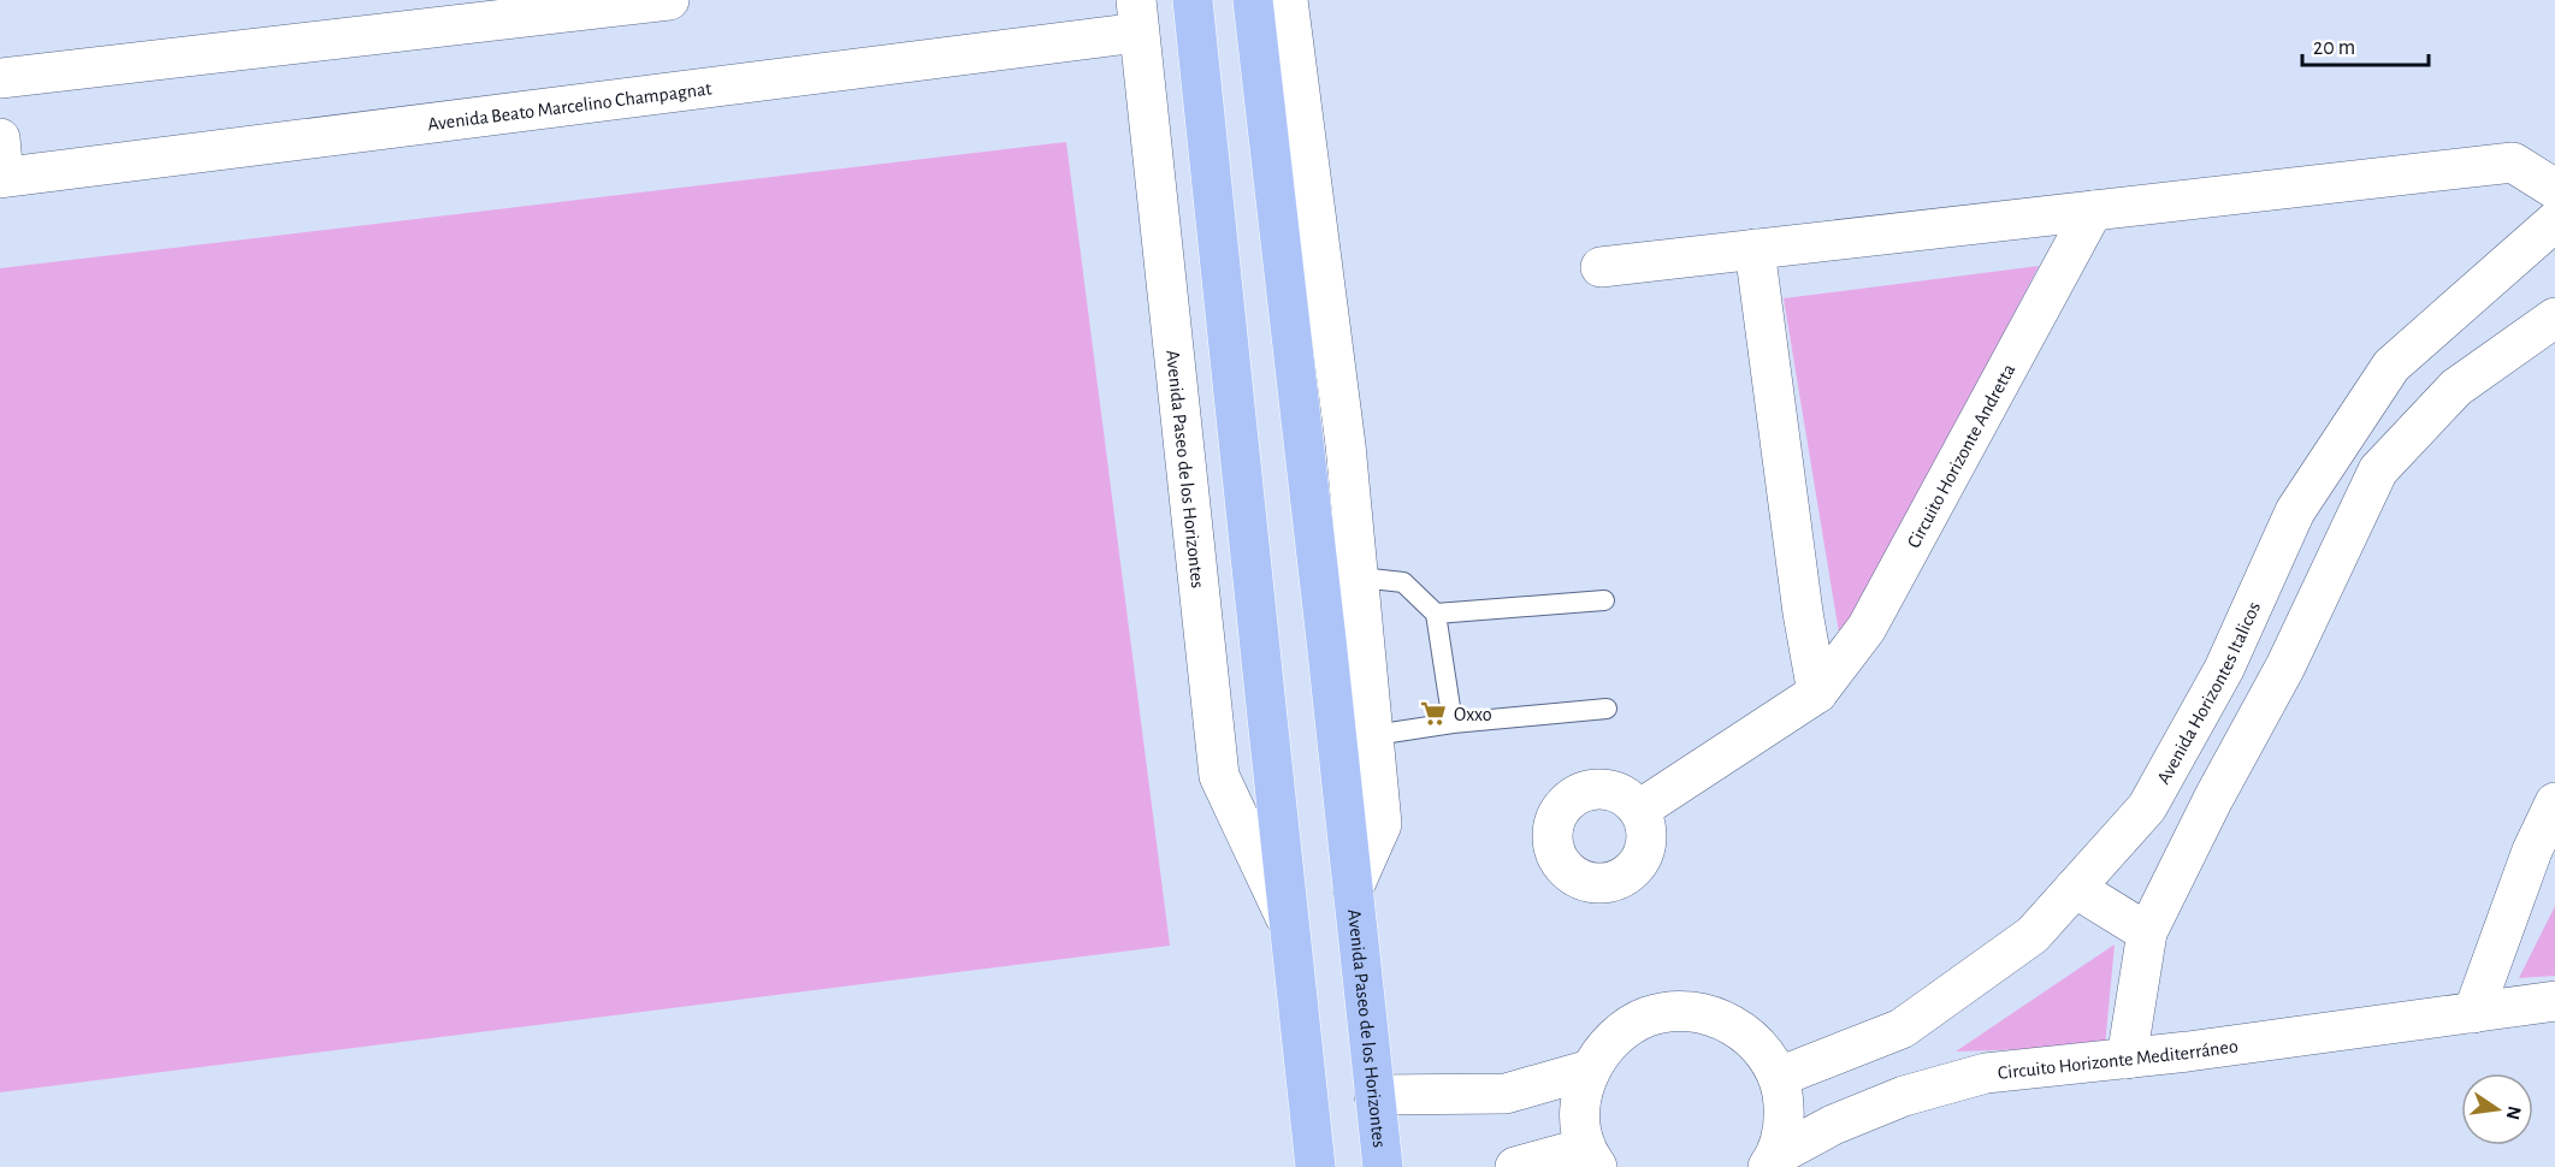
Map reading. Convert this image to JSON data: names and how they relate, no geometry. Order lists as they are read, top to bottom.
{
  "streets": {
    "main road": ["Avenida Paseo de los Horizontes"],
    "street": [
      "Avenida Beato Marcelino Champagnat",
      "Circuito Horizonte Andretta",
      "Avenida Horizontes Italicos",
      "Circuito Horizonte Mediterráneo"
    ]
  },
  "crossings": [
    ["Avenida Beato Marcelino Champagnat", "Avenida Paseo de los Horizontes"]
  ],
  "places": {
    "supermarket": ["Oxxo"]
  },
  "scale_bar": "20 m",
  "north": "right"
}
